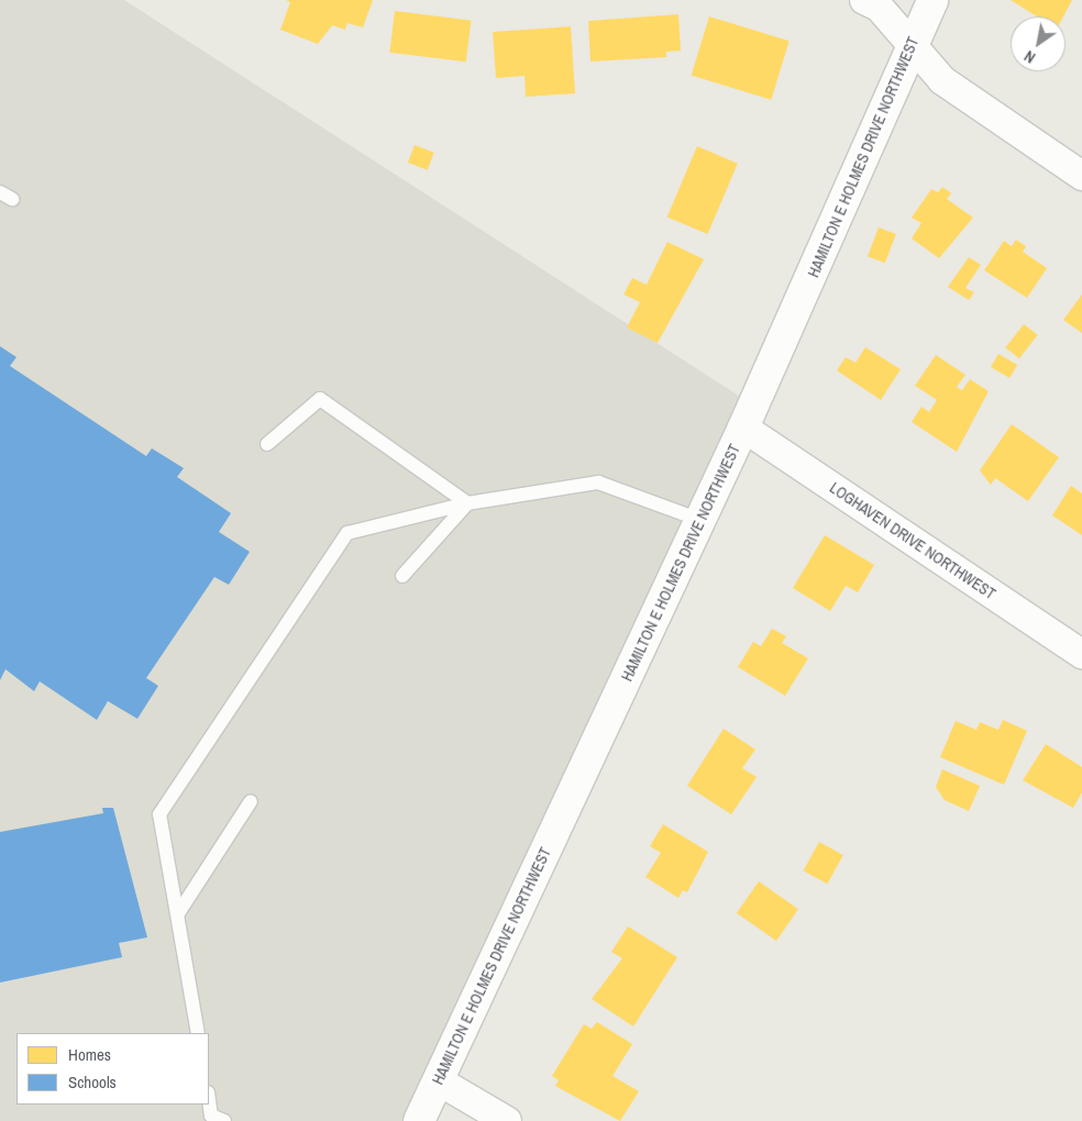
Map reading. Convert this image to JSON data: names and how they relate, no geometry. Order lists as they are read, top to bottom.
{
  "streets": {
    "main road": ["HAMILTON E HOLMES DRIVE NORTHWEST"],
    "street": ["LOGHAVEN DRIVE NORTHWEST"]
  },
  "crossings": [
    ["HAMILTON E HOLMES DRIVE NORTHWEST", "LOGHAVEN DRIVE NORTHWEST"]
  ],
  "legend": ["Homes", "Schools"],
  "north": "bottom left"
}
